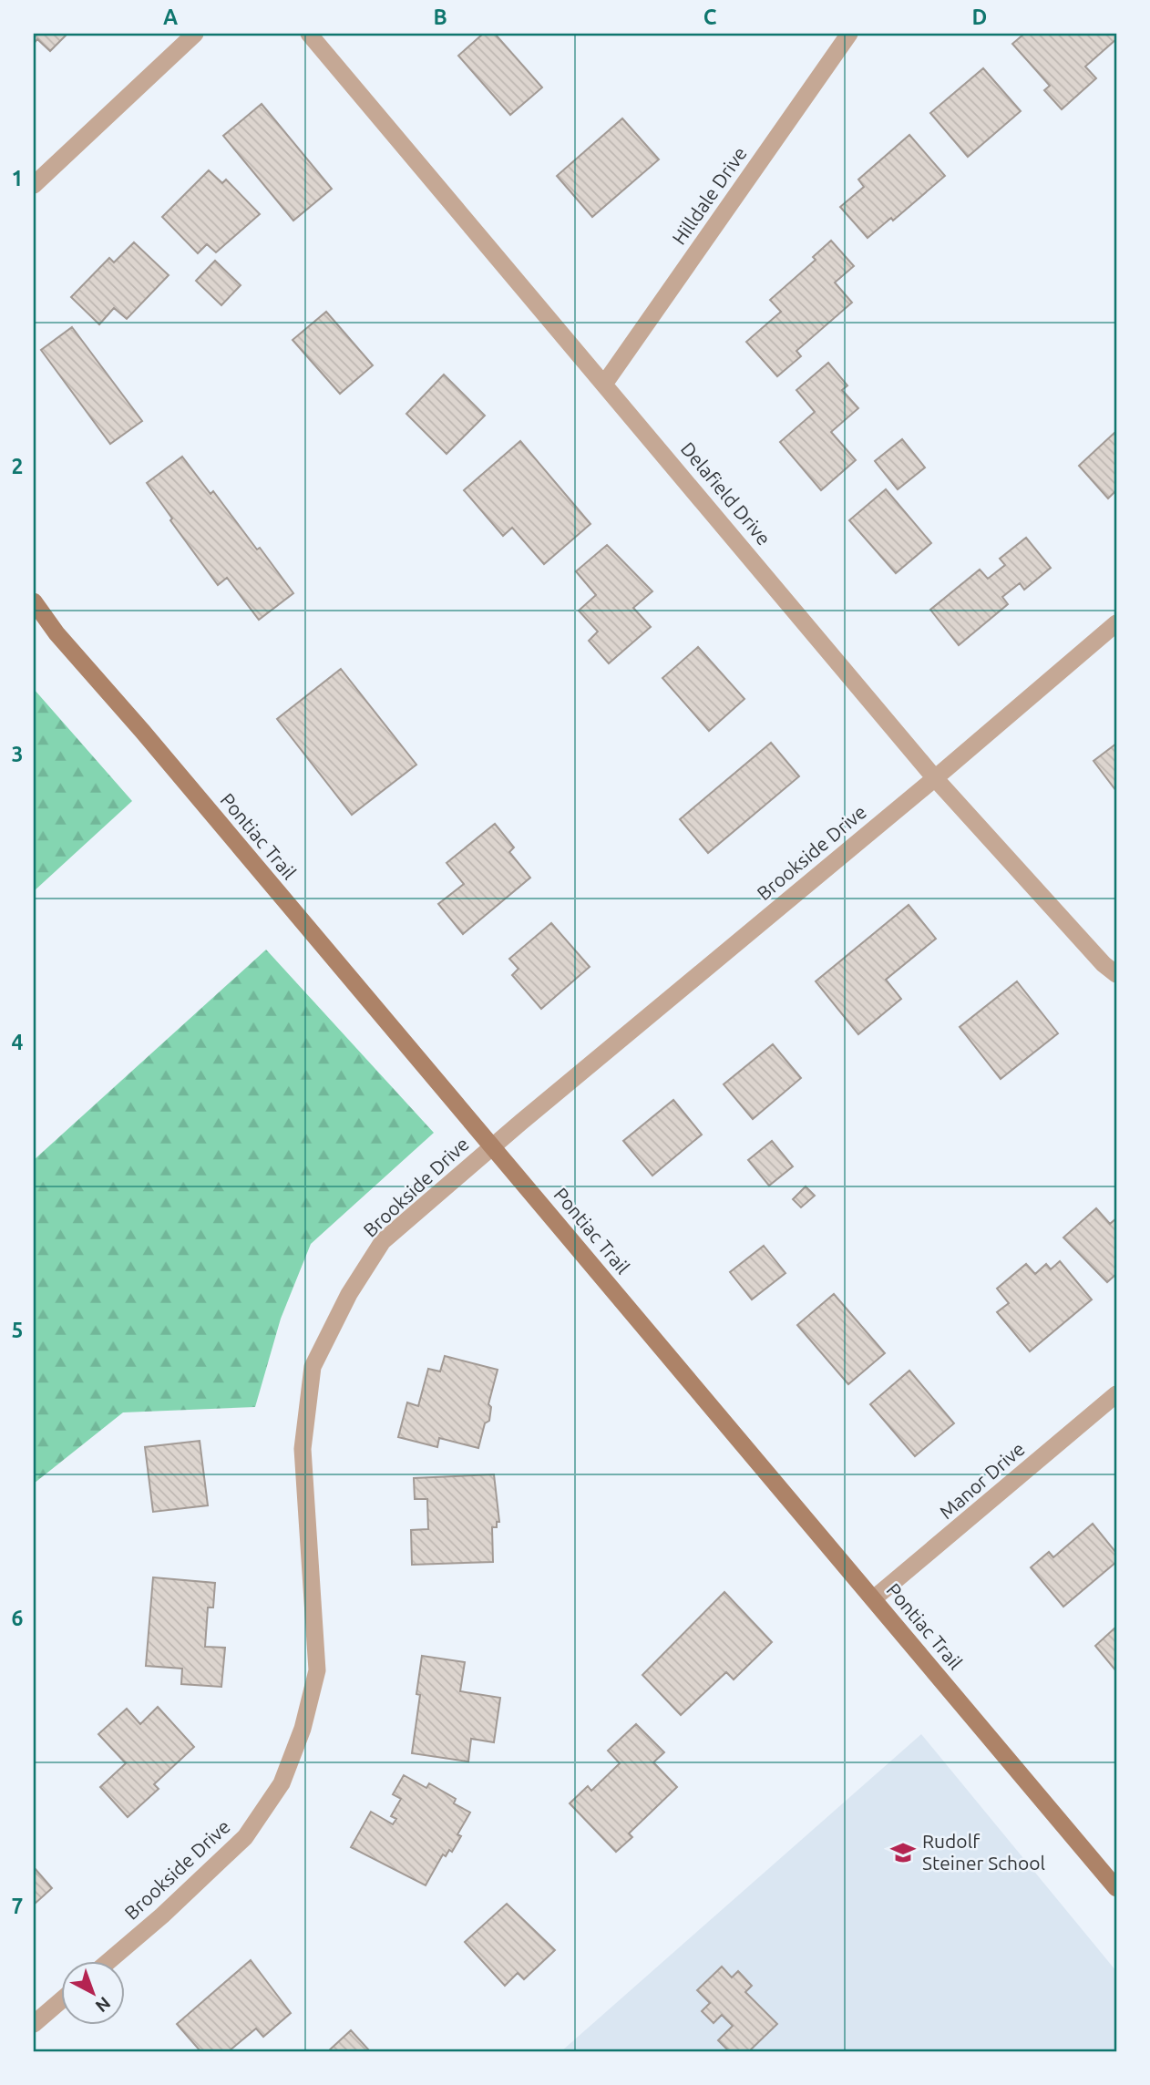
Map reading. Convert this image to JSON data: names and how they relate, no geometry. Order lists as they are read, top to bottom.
{
  "streets": {
    "main road": ["Pontiac Trail"],
    "street": [
      "Hilldale Drive",
      "Delafield Drive",
      "Brookside Drive",
      "Manor Drive"
    ]
  },
  "crossings": [
    ["Hilldale Drive", "Delafield Drive"],
    ["Delafield Drive", "Brookside Drive"],
    ["Pontiac Trail", "Brookside Drive"],
    ["Pontiac Trail", "Manor Drive"]
  ],
  "places": {
    "school or university": ["Rudolf Steiner School"]
  },
  "north": "bottom right",
  "grid": {
    "columns": [
      "A",
      "B",
      "C",
      "D"
    ],
    "rows": [
      "1",
      "2",
      "3",
      "4",
      "5",
      "6",
      "7"
    ]
  }
}
